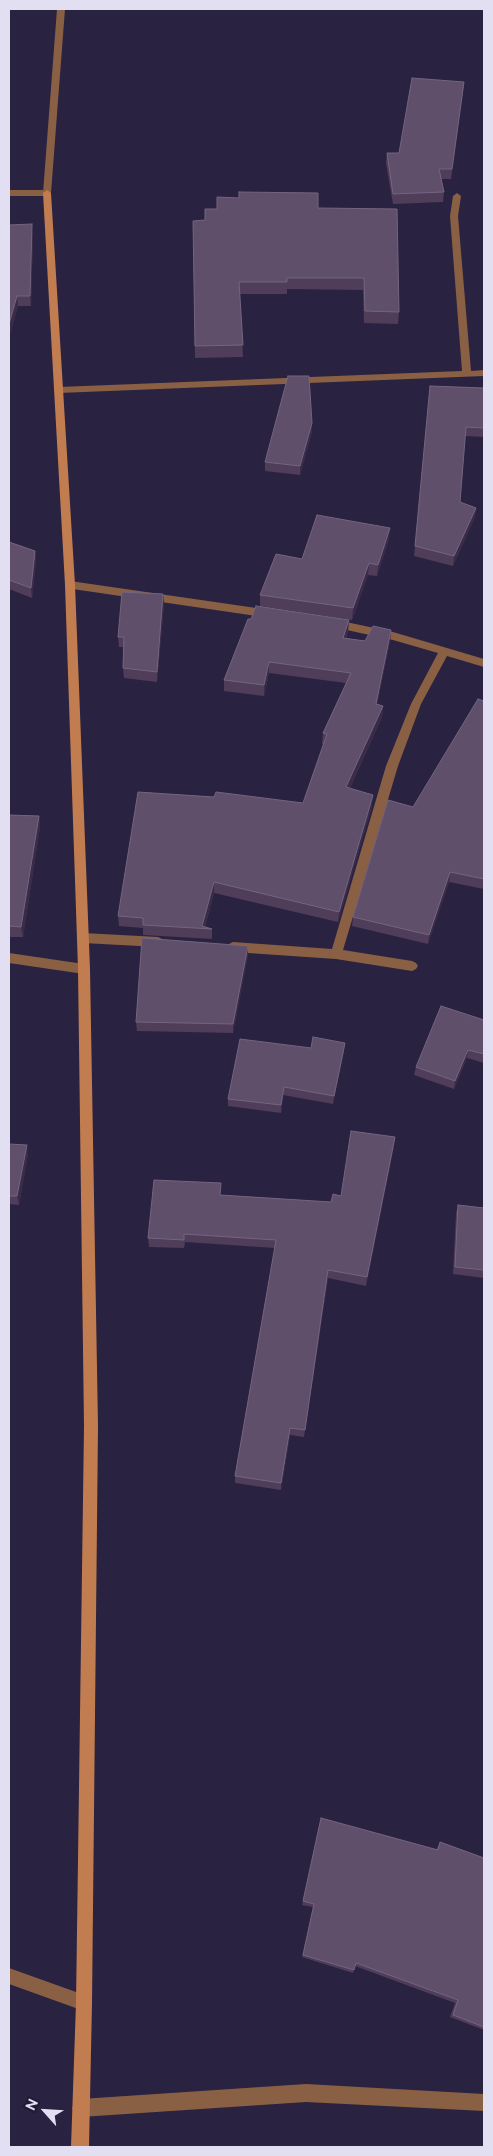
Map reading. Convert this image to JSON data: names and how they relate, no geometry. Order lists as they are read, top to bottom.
{
  "north": "top left"
}
